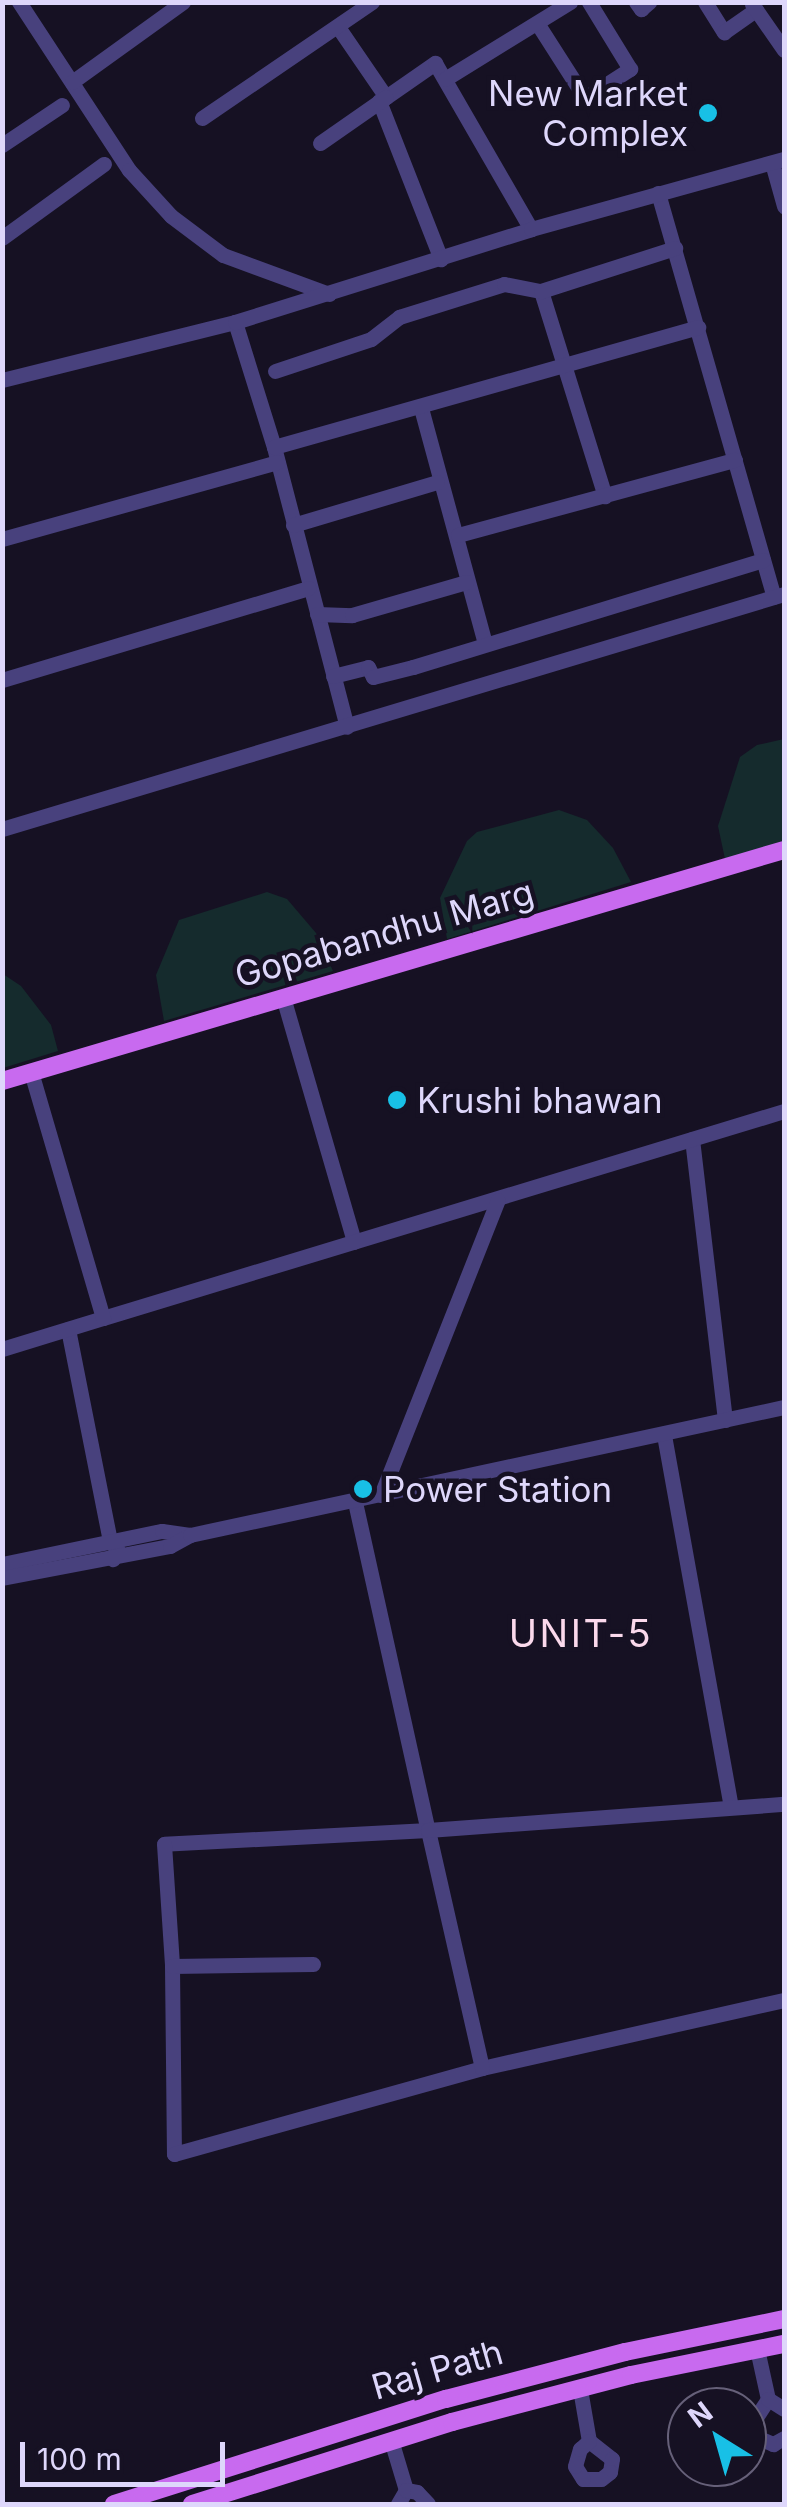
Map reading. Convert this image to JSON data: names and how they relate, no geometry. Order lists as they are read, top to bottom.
{
  "streets": {
    "main road": ["Gopabandhu Marg", "Raj Path"]
  },
  "districts": ["UNIT-5"],
  "places": ["New Market Complex", "Krushi bhawan", "Power Station"],
  "scale_bar": "100 m",
  "north": "top left"
}
